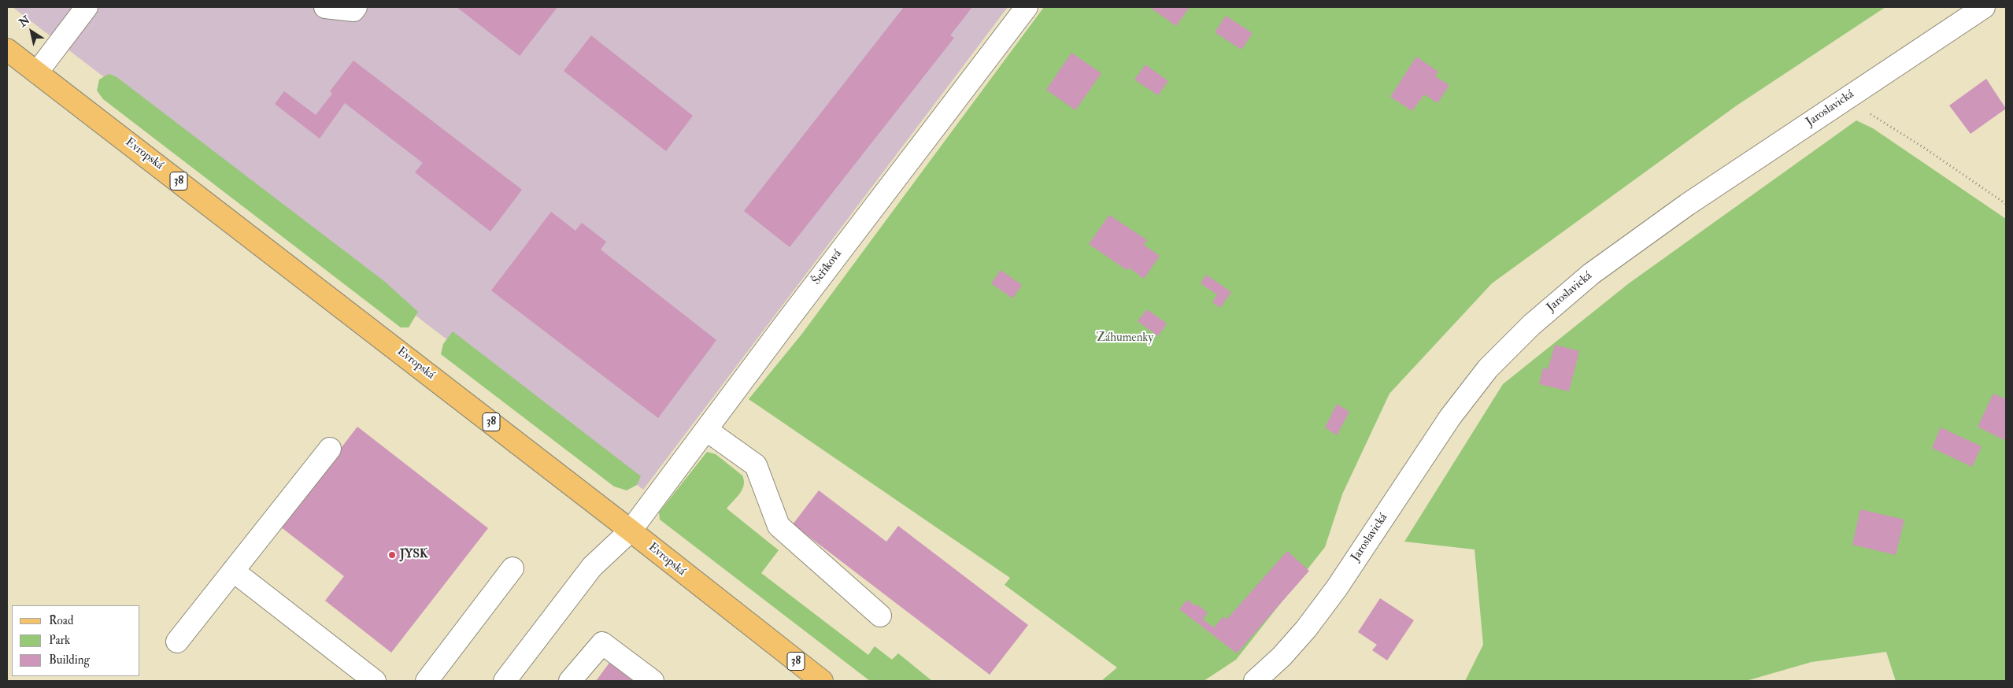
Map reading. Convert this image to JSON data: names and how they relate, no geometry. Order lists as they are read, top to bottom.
{
  "streets": {
    "main road": ["Evropská", "38"],
    "street": ["Jaroslavická", "Šeříková"]
  },
  "crossings": [
    ["Evropská", "Šeříková"]
  ],
  "parks": ["Záhumenky"],
  "places": ["JYSK"],
  "legend": ["Road", "Park", "Building"],
  "north": "top left"
}
